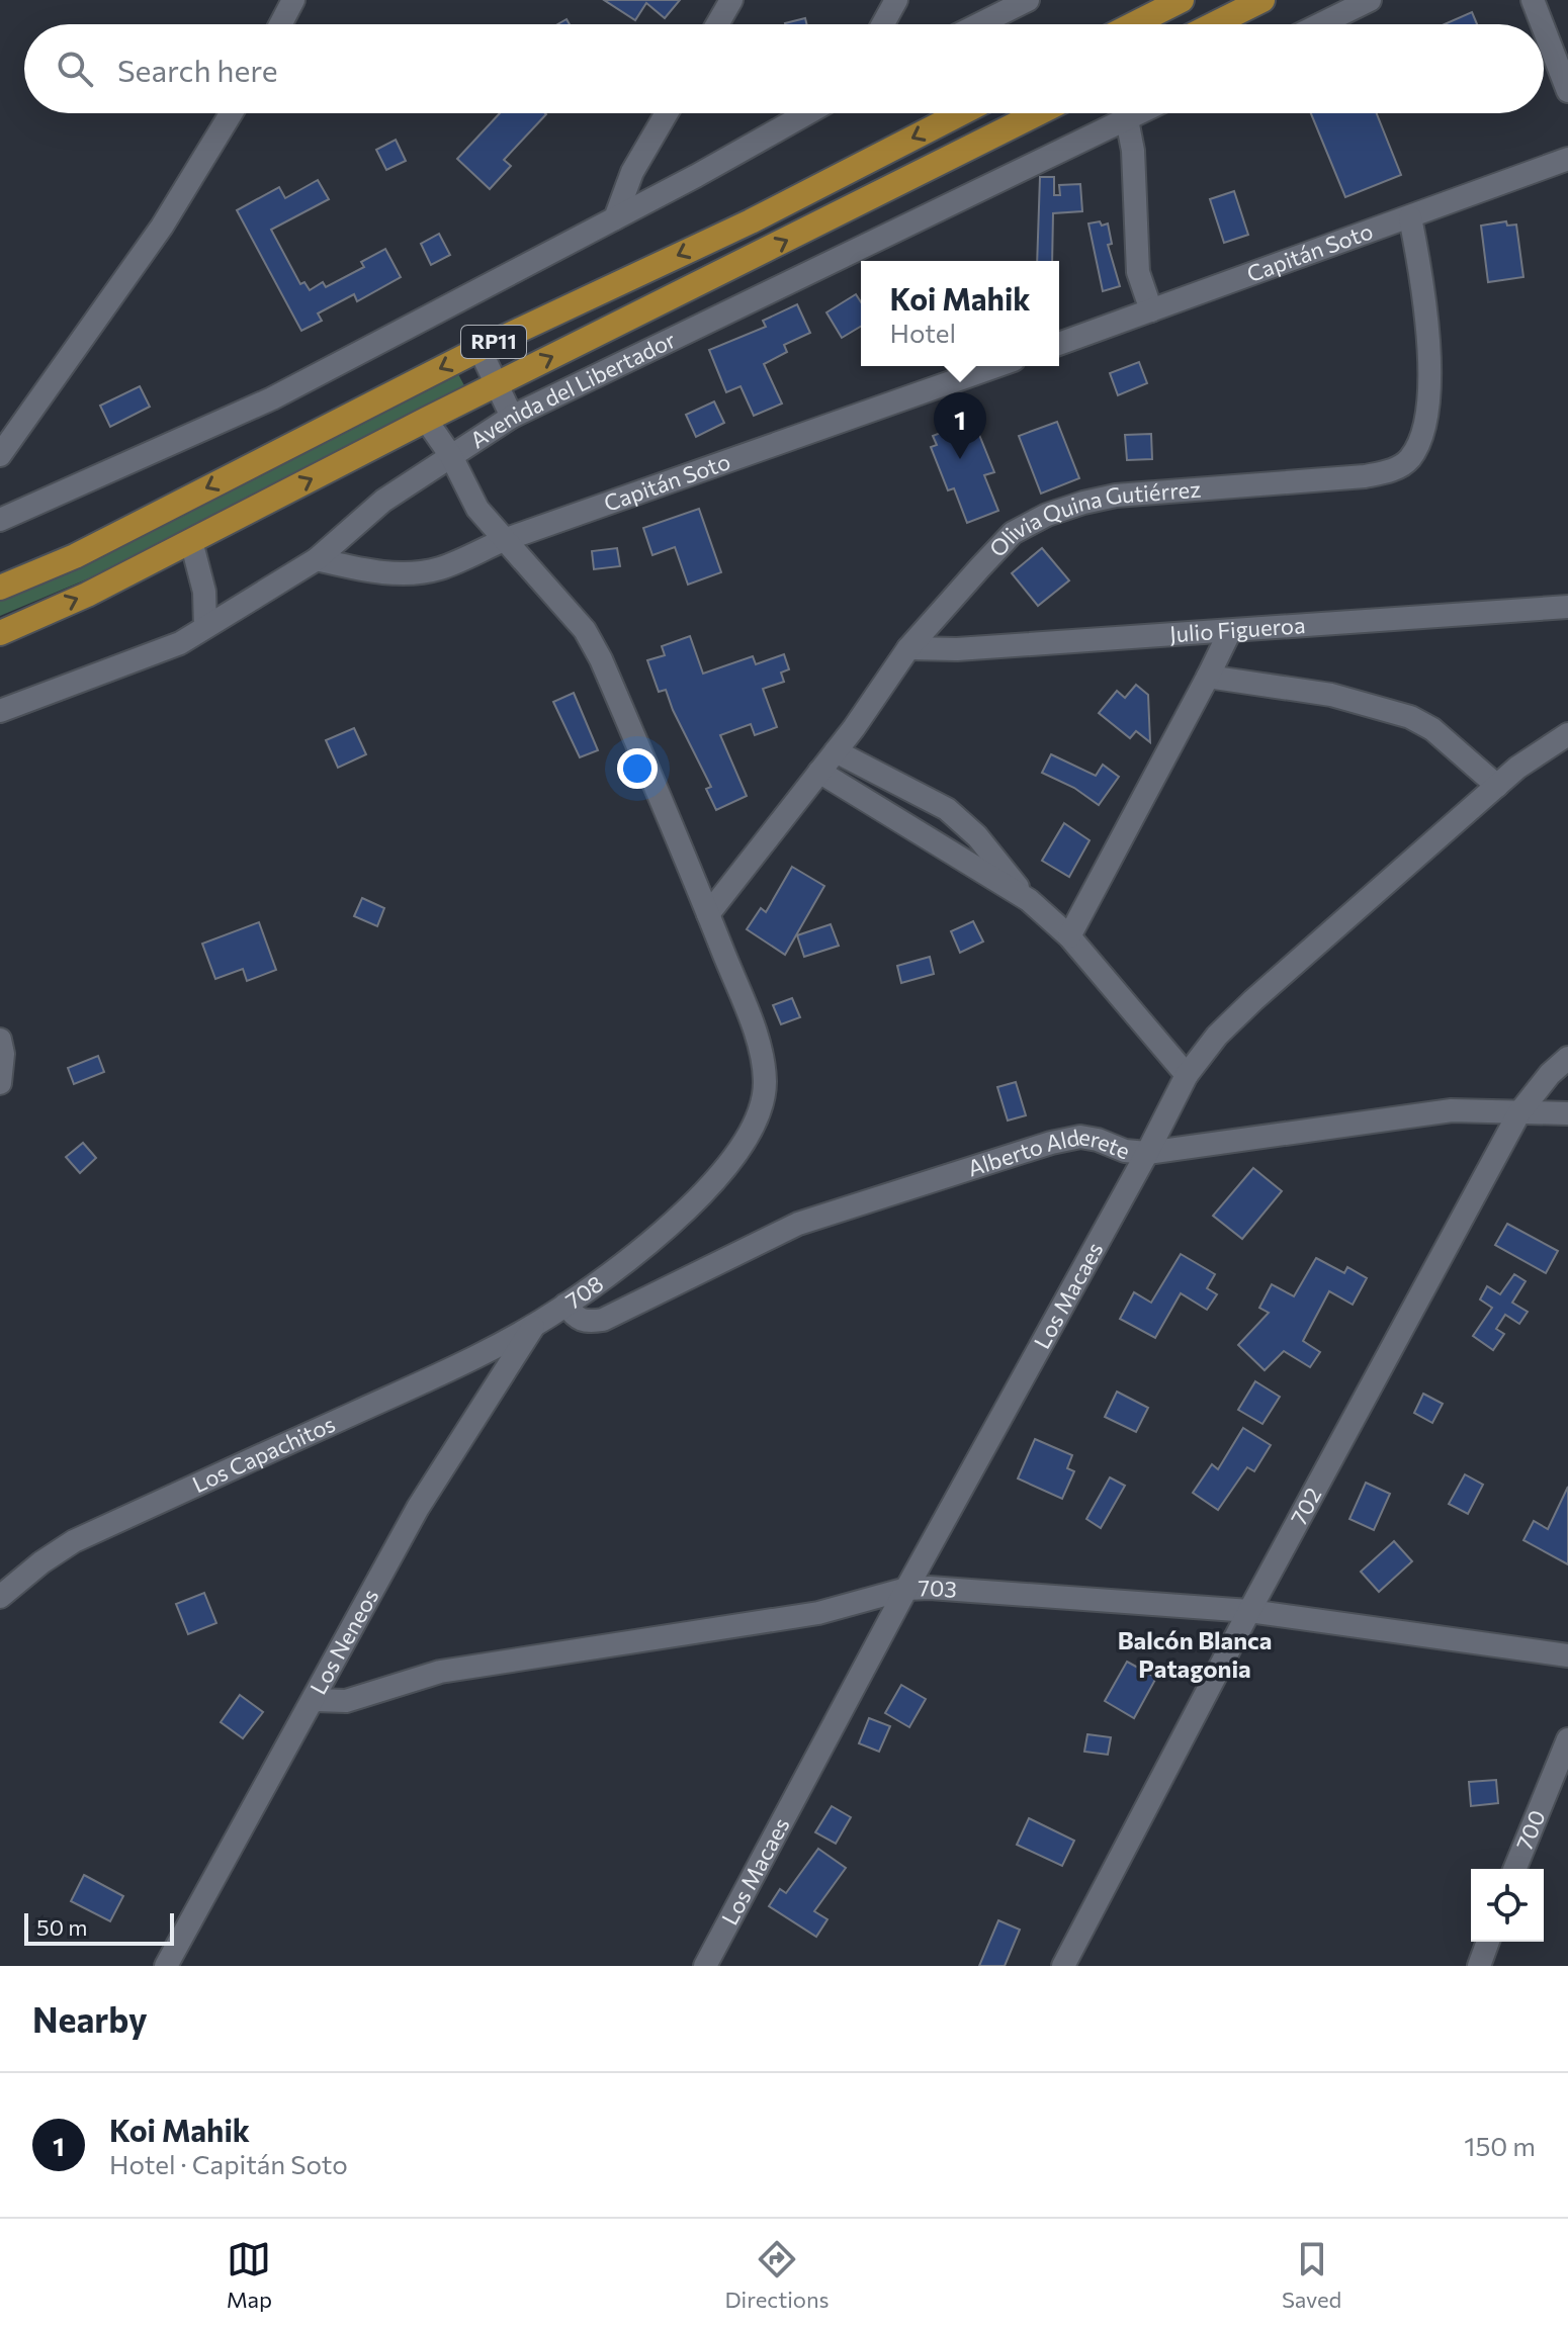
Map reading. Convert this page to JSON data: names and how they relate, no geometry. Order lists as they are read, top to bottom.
{
  "streets": {
    "main road": ["RP11", "Avenida del Libertador"],
    "street": [
      "Capitán Soto",
      "Olivia Quina Gutiérrez",
      "Julio Figueroa",
      "Alberto Alderete",
      "708",
      "Los Macaes",
      "Los Capachitos",
      "702",
      "703",
      "Los Neneos",
      "700"
    ]
  },
  "crossings": [
    ["Capitán Soto", "Avenida del Libertador"],
    ["Capitán Soto", "Olivia Quina Gutiérrez"],
    ["Capitán Soto", "708"],
    ["Avenida del Libertador", "708"],
    ["Olivia Quina Gutiérrez", "Julio Figueroa"],
    ["Olivia Quina Gutiérrez", "708"],
    ["Alberto Alderete", "708"],
    ["Alberto Alderete", "Los Macaes"],
    ["Alberto Alderete", "702"],
    ["708", "Los Capachitos"],
    ["708", "Los Neneos"],
    ["Los Macaes", "703"],
    ["Los Capachitos", "Los Neneos"],
    ["702", "703"],
    ["703", "Los Neneos"]
  ],
  "districts": ["Balcón Blanca Patagonia"],
  "scale_bar": "50 m",
  "page": {
    "search": "Search here",
    "popup": ["Koi Mahik", "Hotel"],
    "pins": "1",
    "scale": "50 m",
    "heading": "Nearby",
    "list": [
      {
        "mark": "1",
        "name": "Koi Mahik",
        "note": "Hotel · Capitán Soto",
        "value": "150 m"
      }
    ],
    "nav": ["Map", "Directions", "Saved"]
  }
}
